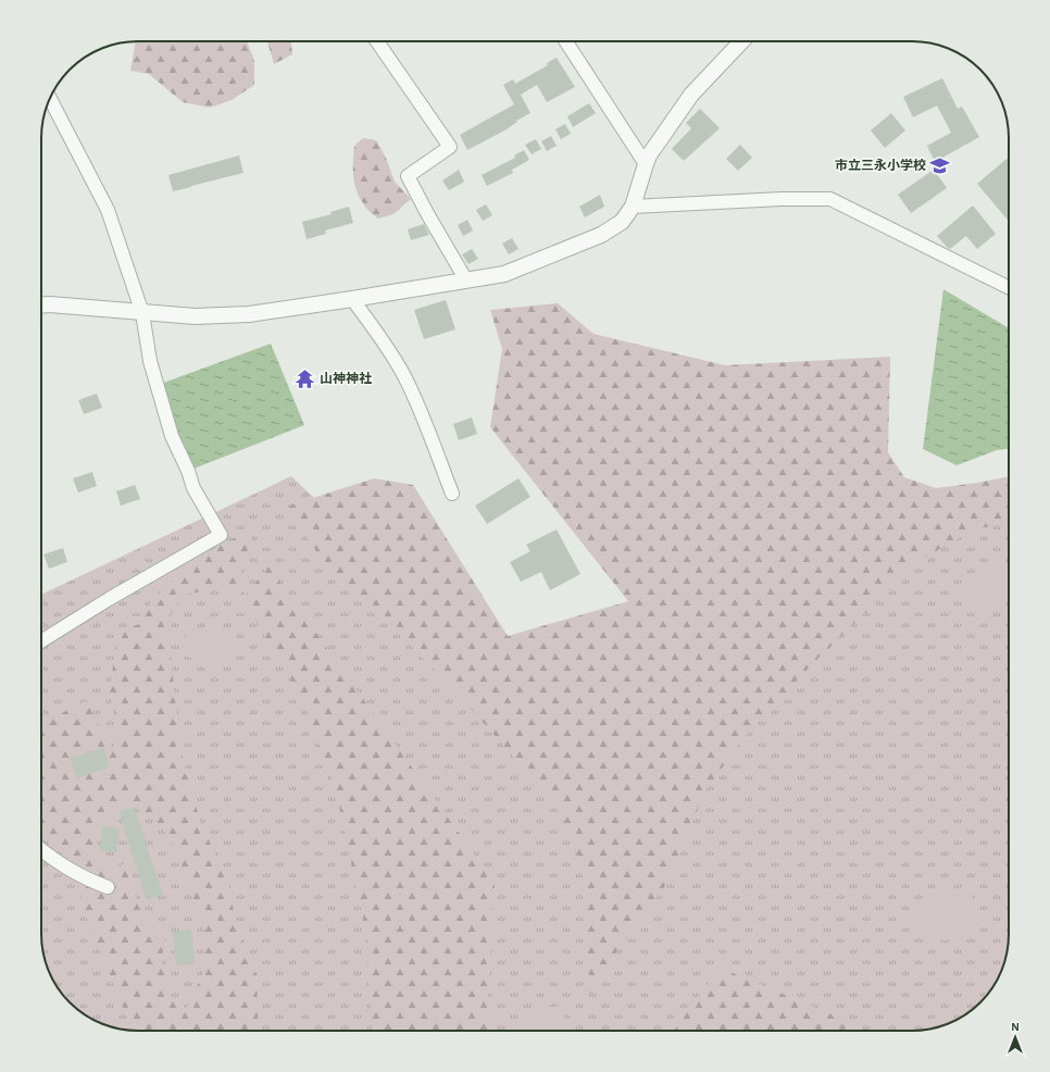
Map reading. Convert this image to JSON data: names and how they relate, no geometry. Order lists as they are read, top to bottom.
{
  "places": {
    "school or university": ["市立三永小学校"],
    "temple": ["山神神社"]
  },
  "north": "top"
}
